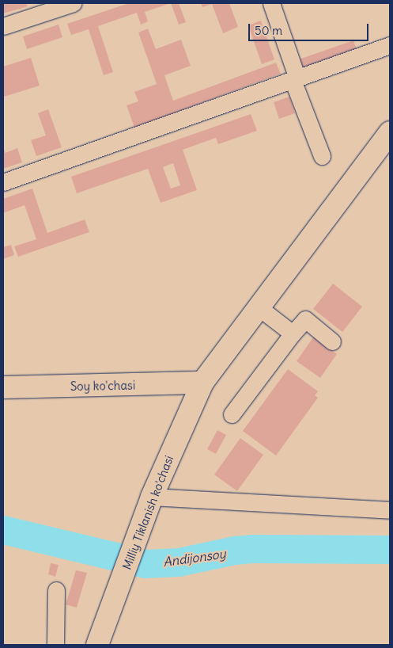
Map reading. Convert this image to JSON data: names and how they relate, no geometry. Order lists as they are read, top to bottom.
{
  "streets": {
    "main road": ["Soy ko'chasi", "Milliy Tiklanish ko'chasi"]
  },
  "crossings": [
    ["Soy ko'chasi", "Milliy Tiklanish ko'chasi"]
  ],
  "water": ["Andijonsoy"],
  "scale_bar": "50 m"
}
